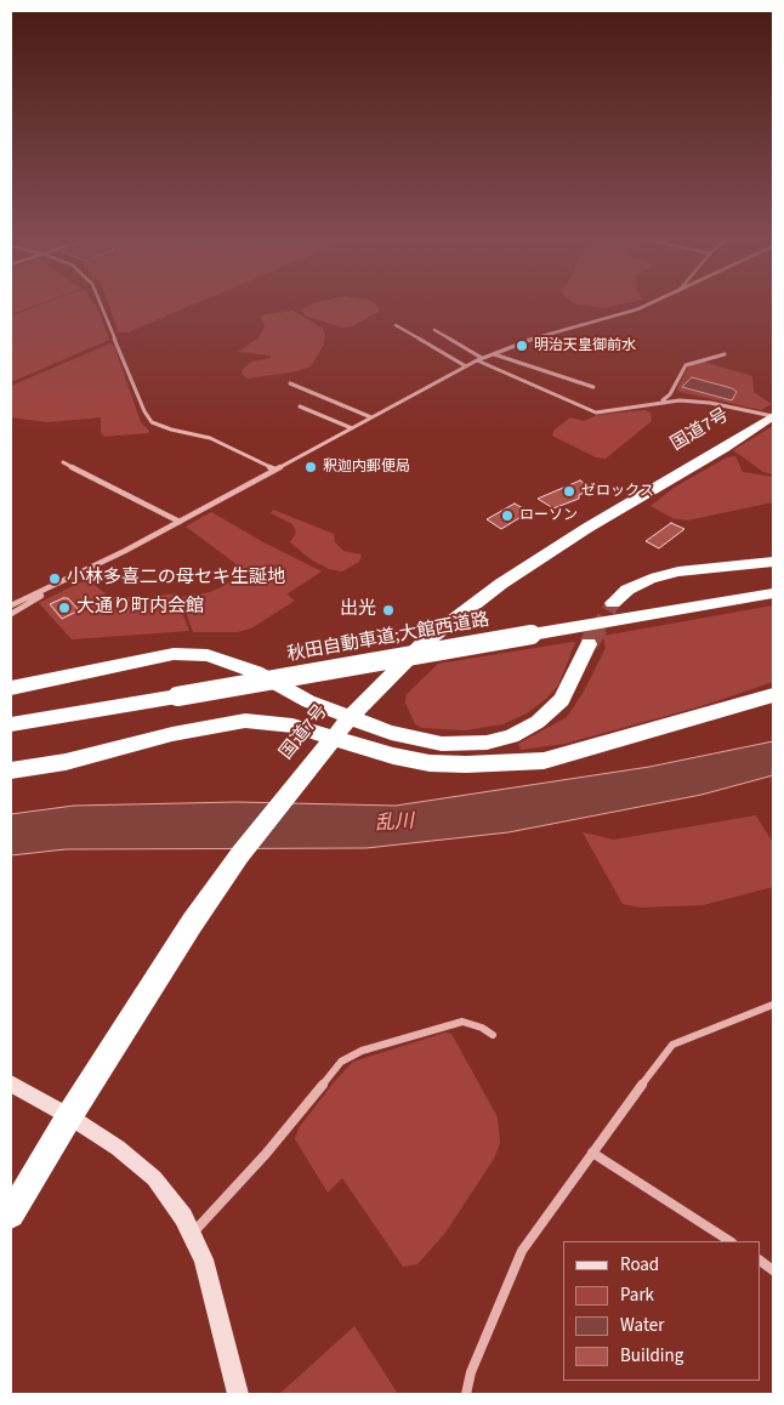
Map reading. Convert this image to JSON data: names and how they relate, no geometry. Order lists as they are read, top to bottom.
{
  "streets": {
    "highway": ["国道7号", "秋田自動車道;大館西道路"]
  },
  "water": ["乱川"],
  "places": [
    "明治天皇御前水",
    "釈迦内郵便局",
    "ゼロックス",
    "ローソン",
    "小林多喜二の母セキ生誕地",
    "大通り町内会館",
    "出光"
  ],
  "legend": [
    "Road",
    "Park",
    "Water",
    "Building"
  ]
}
